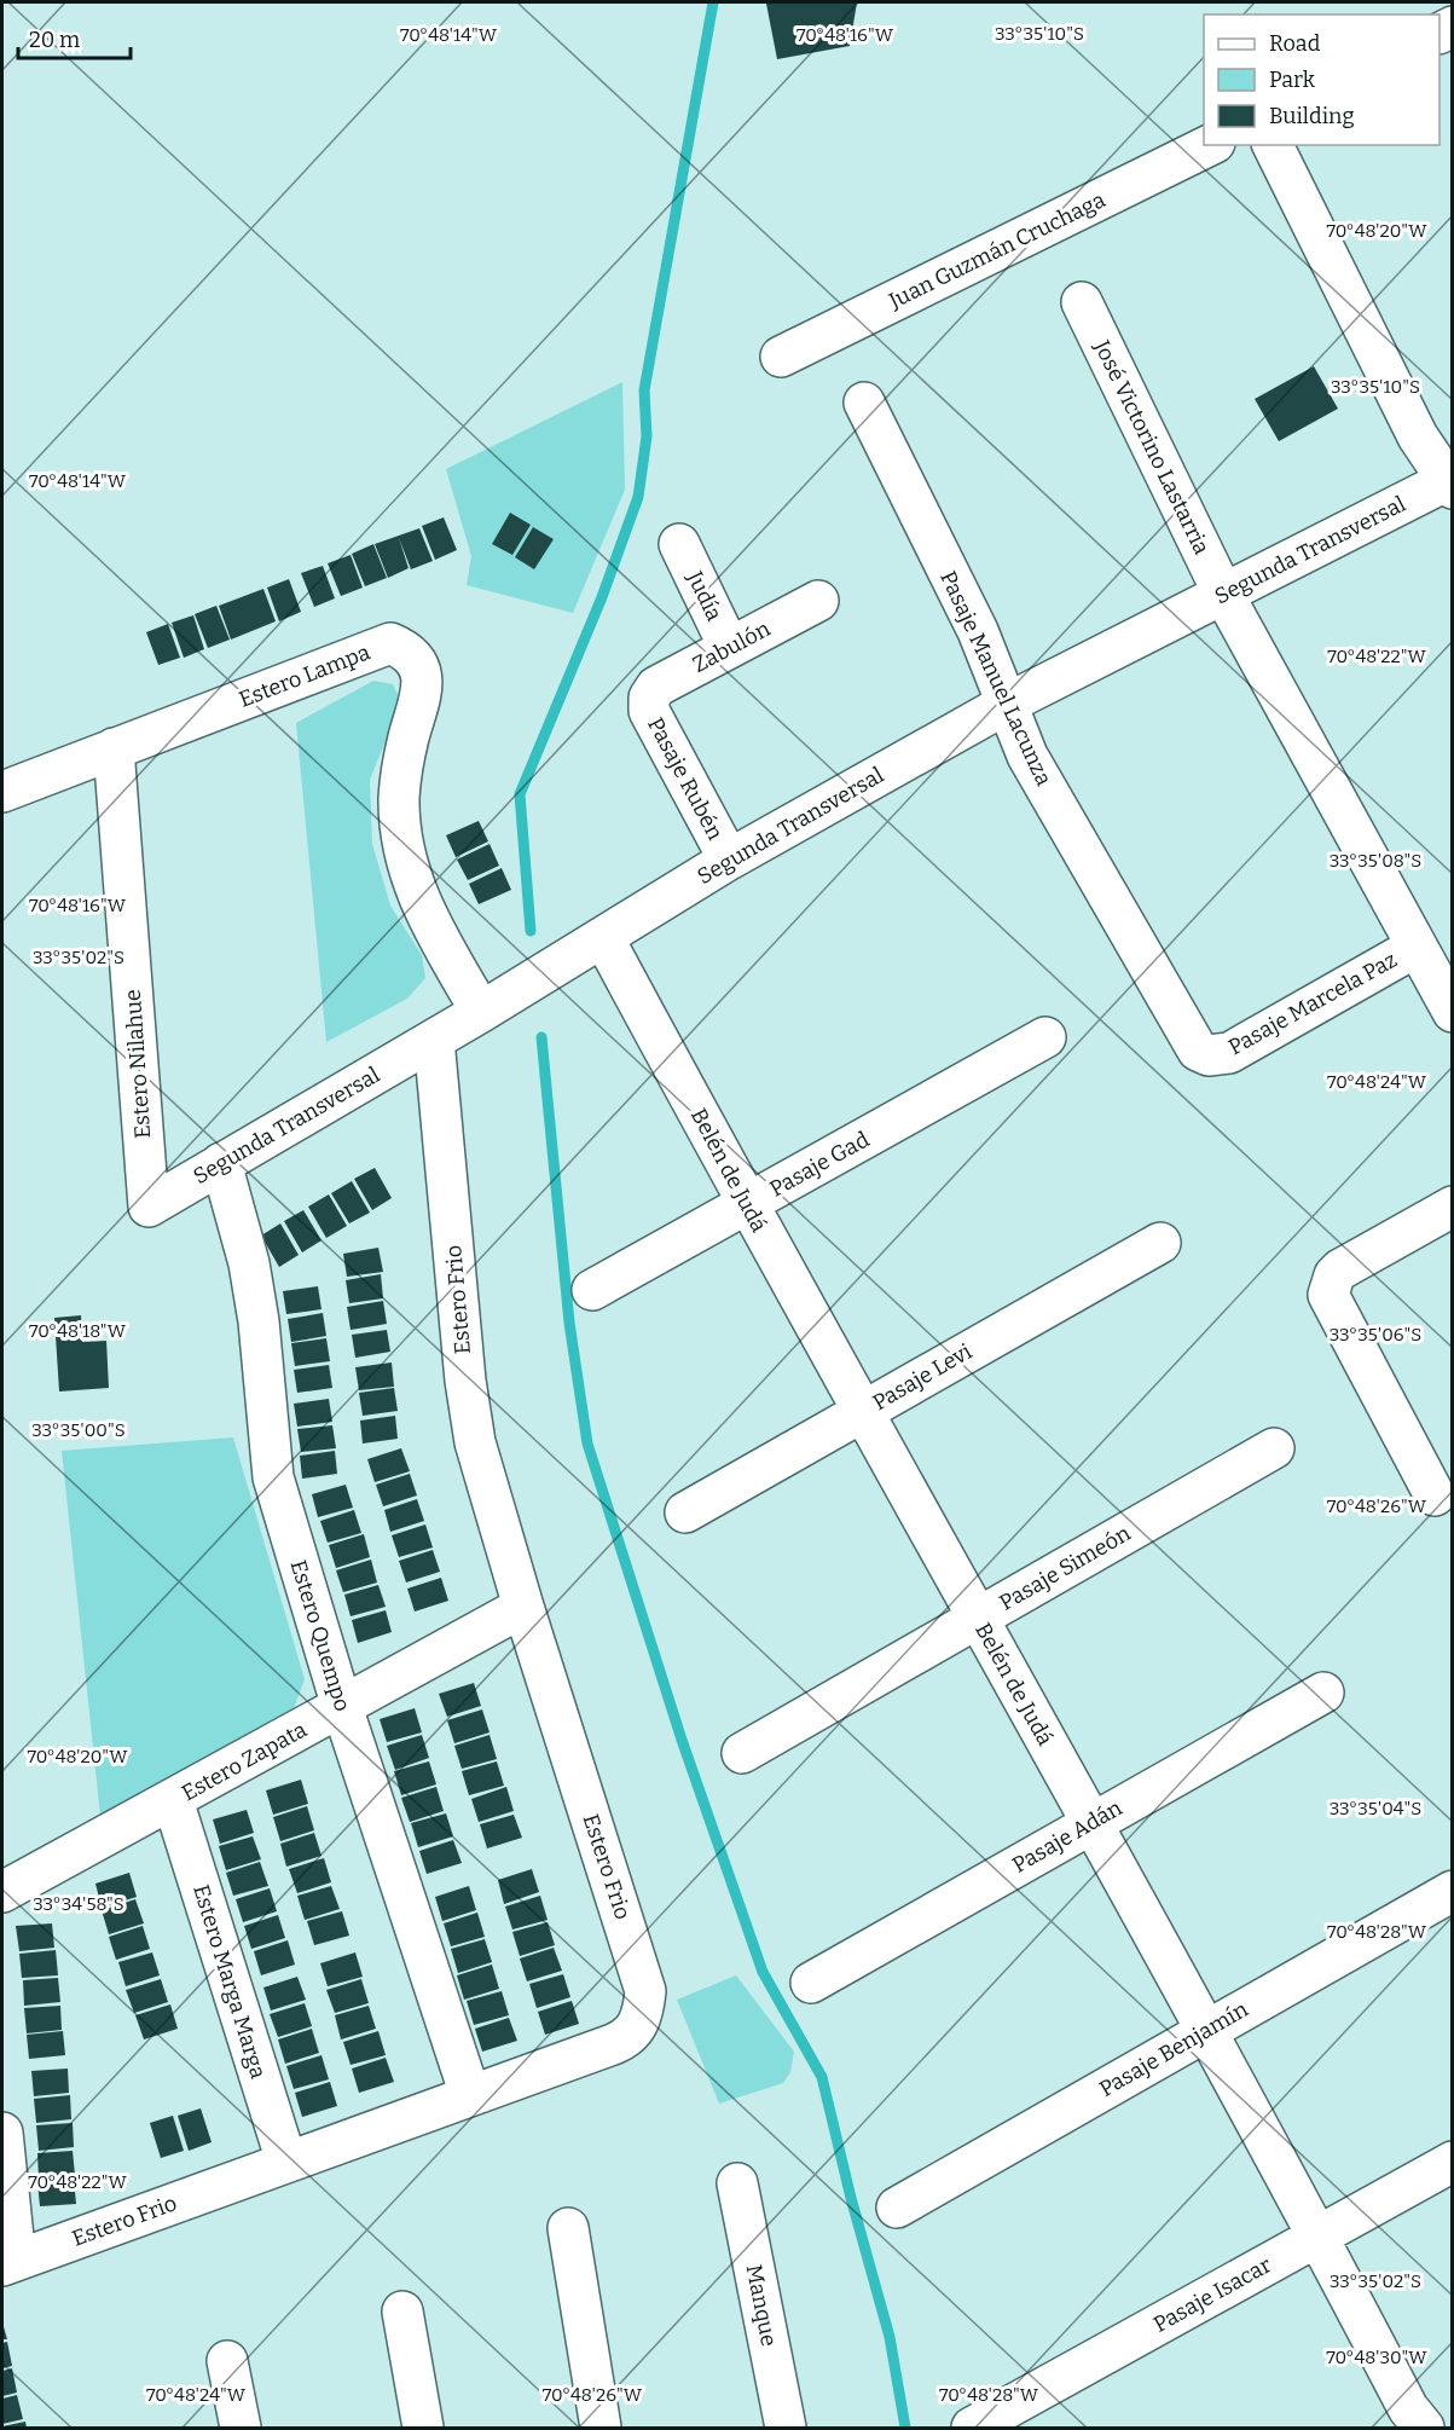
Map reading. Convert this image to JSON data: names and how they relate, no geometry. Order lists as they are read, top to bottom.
{
  "streets": {
    "street": [
      "Juan Guzmán Cruchaga",
      "José Victorino Lastarria",
      "Segunda Transversal",
      "Judía",
      "Zabulón",
      "Estero Lampa",
      "Pasaje Manuel Lacunza",
      "Pasaje Rubén",
      "Pasaje Marcela Paz",
      "Estero Nilahue",
      "Pasaje Gad",
      "Belén de Judá",
      "Estero Frio",
      "Pasaje Levi",
      "Pasaje Simeón",
      "Estero Quempo",
      "Estero Zapata",
      "Pasaje Adán",
      "Estero Marga Marga",
      "Pasaje Benjamín",
      "Pasaje Isacar",
      "Manque"
    ]
  },
  "crossings": [
    ["José Victorino Lastarria", "Segunda Transversal"],
    ["José Victorino Lastarria", "Pasaje Marcela Paz"],
    ["Segunda Transversal", "Estero Lampa"],
    ["Segunda Transversal", "Pasaje Manuel Lacunza"],
    ["Segunda Transversal", "Pasaje Rubén"],
    ["Segunda Transversal", "Estero Nilahue"],
    ["Segunda Transversal", "Belén de Judá"],
    ["Segunda Transversal", "Estero Frio"],
    ["Segunda Transversal", "Estero Quempo"],
    ["Judía", "Zabulón"],
    ["Zabulón", "Pasaje Rubén"],
    ["Estero Lampa", "Estero Nilahue"],
    ["Pasaje Manuel Lacunza", "Pasaje Marcela Paz"],
    ["Pasaje Gad", "Belén de Judá"],
    ["Belén de Judá", "Pasaje Levi"],
    ["Belén de Judá", "Pasaje Simeón"],
    ["Belén de Judá", "Pasaje Adán"],
    ["Belén de Judá", "Pasaje Benjamín"],
    ["Belén de Judá", "Pasaje Isacar"],
    ["Estero Frio", "Estero Quempo"],
    ["Estero Frio", "Estero Zapata"],
    ["Estero Frio", "Estero Marga Marga"],
    ["Estero Quempo", "Estero Zapata"],
    ["Estero Zapata", "Estero Marga Marga"]
  ],
  "legend": ["Road", "Park", "Building"],
  "scale_bar": "20 m",
  "coordinates": [
    "33°35'10\"S",
    "70°48'14\"W",
    "70°48'16\"W",
    "70°48'20\"W",
    "70°48'22\"W",
    "33°35'08\"S",
    "33°35'02\"S",
    "70°48'24\"W",
    "70°48'18\"W",
    "33°35'06\"S",
    "33°35'00\"S",
    "70°48'26\"W",
    "33°35'04\"S",
    "33°34'58\"S",
    "70°48'28\"W",
    "70°48'30\"W"
  ]
}
